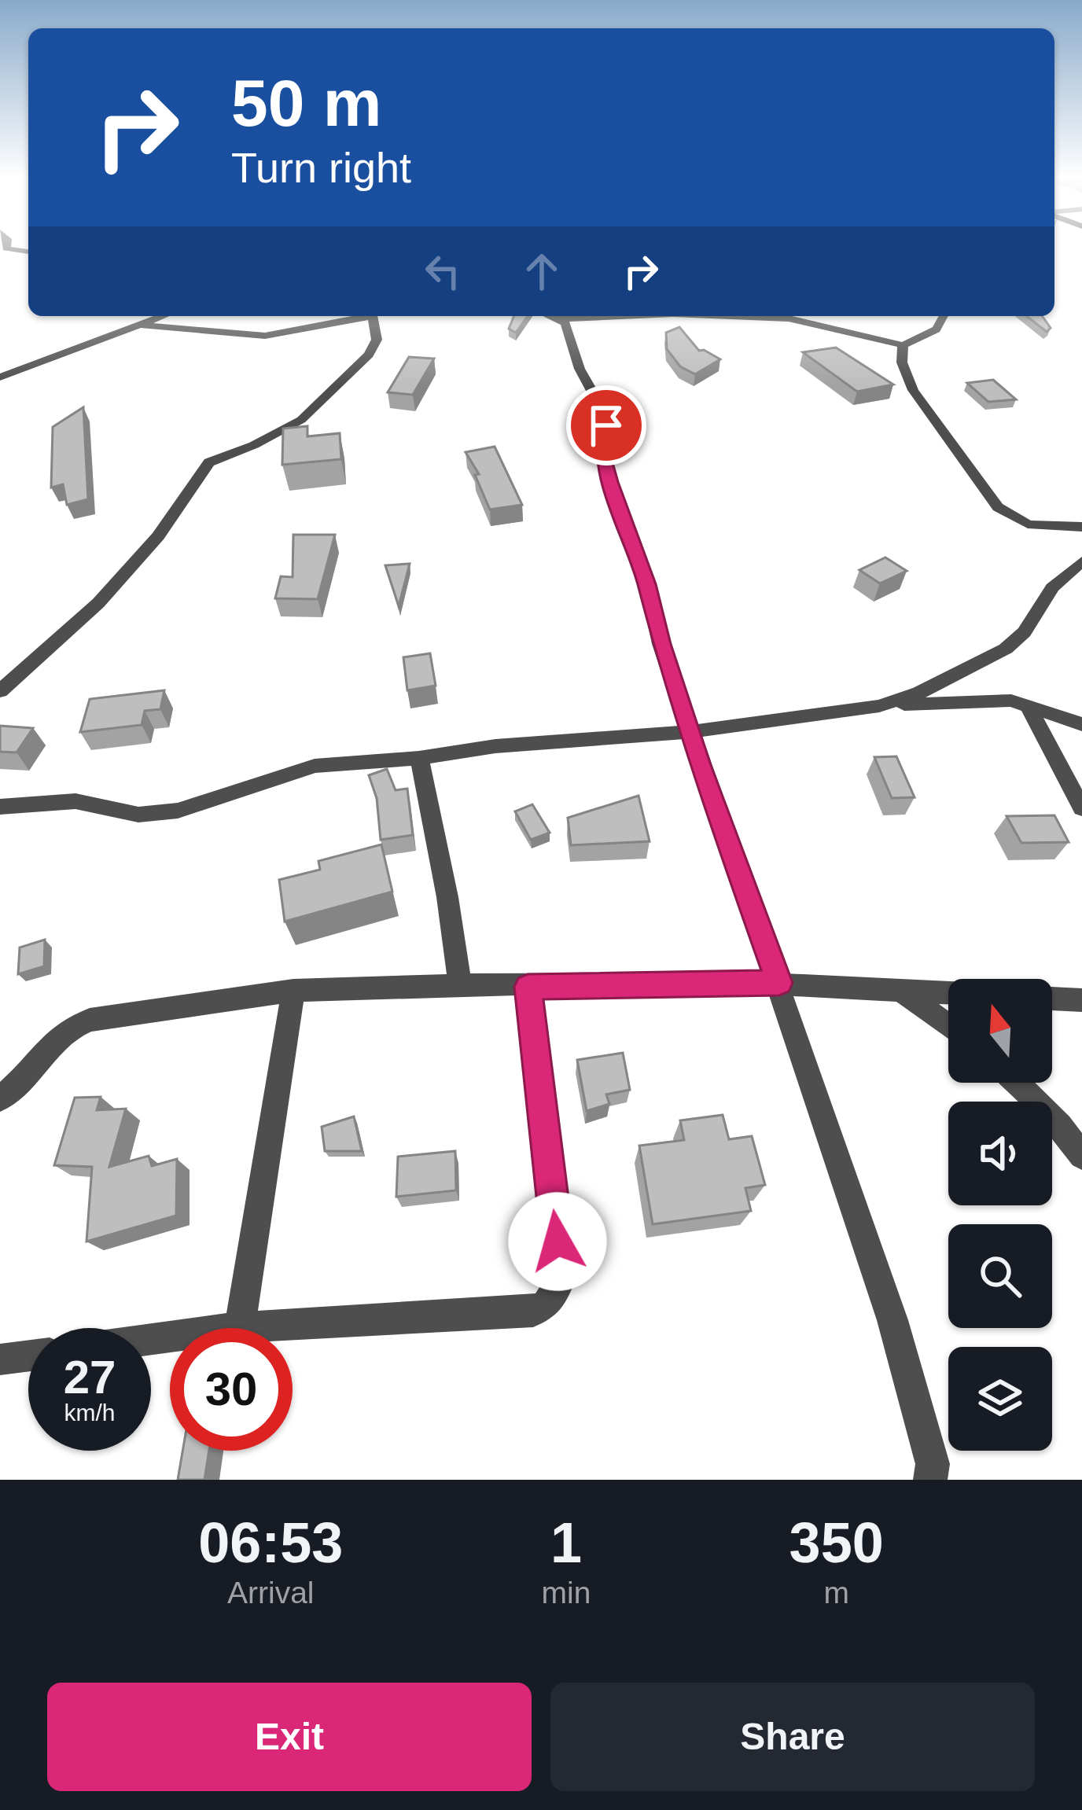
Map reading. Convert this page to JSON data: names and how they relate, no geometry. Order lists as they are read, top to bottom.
{
  "north": "top",
  "page": {
    "turn": ["50 m", "Turn right"],
    "speed": "27 km/h",
    "limit": "30",
    "eta": [
      "06:53",
      "Arrival",
      "1",
      "min",
      "350",
      "m"
    ],
    "buttons": ["Exit", "Share"]
  }
}
